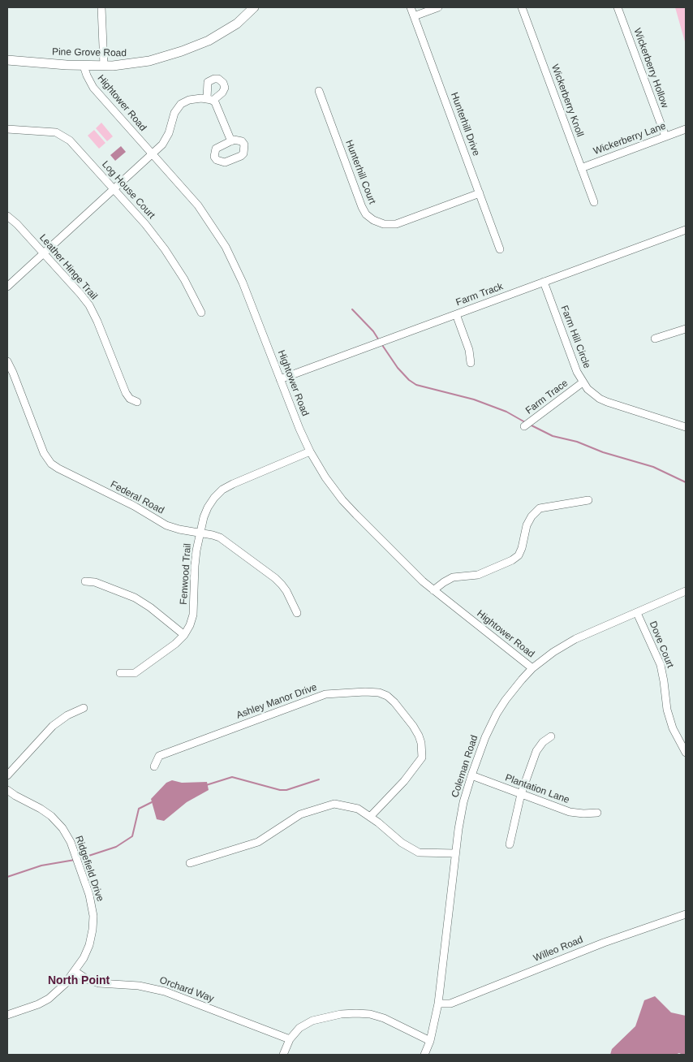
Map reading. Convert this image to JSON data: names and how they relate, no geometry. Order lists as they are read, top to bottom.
{
  "streets": {
    "main road": ["Pine Grove Road"],
    "street": [
      "Wickerberry Hollow",
      "Wickerberry Knoll",
      "Hightower Road",
      "Hunterhill Drive",
      "Wickerberry Lane",
      "Hunterhill Court",
      "Log House Court",
      "Leather Hinge Trail",
      "Farm Track",
      "Farm Hill Circle",
      "Farm Trace",
      "Federal Road",
      "Fenwood Trail",
      "Dove Court",
      "Ashley Manor Drive",
      "Coleman Road",
      "Plantation Lane",
      "Ridgefield Drive",
      "Willeo Road",
      "Orchard Way"
    ]
  },
  "crossings": [
    ["Pine Grove Road", "Hightower Road"],
    ["Wickerberry Hollow", "Wickerberry Lane"],
    ["Wickerberry Knoll", "Wickerberry Lane"],
    ["Hightower Road", "Farm Track"],
    ["Hightower Road", "Fenwood Trail"],
    ["Hightower Road", "Coleman Road"],
    ["Hunterhill Drive", "Hunterhill Court"],
    ["Farm Track", "Farm Hill Circle"],
    ["Farm Hill Circle", "Farm Trace"],
    ["Federal Road", "Fenwood Trail"],
    ["Dove Court", "Coleman Road"],
    ["Coleman Road", "Plantation Lane"],
    ["Coleman Road", "Willeo Road"],
    ["Ridgefield Drive", "Orchard Way"]
  ],
  "districts": ["North Point"]
}
